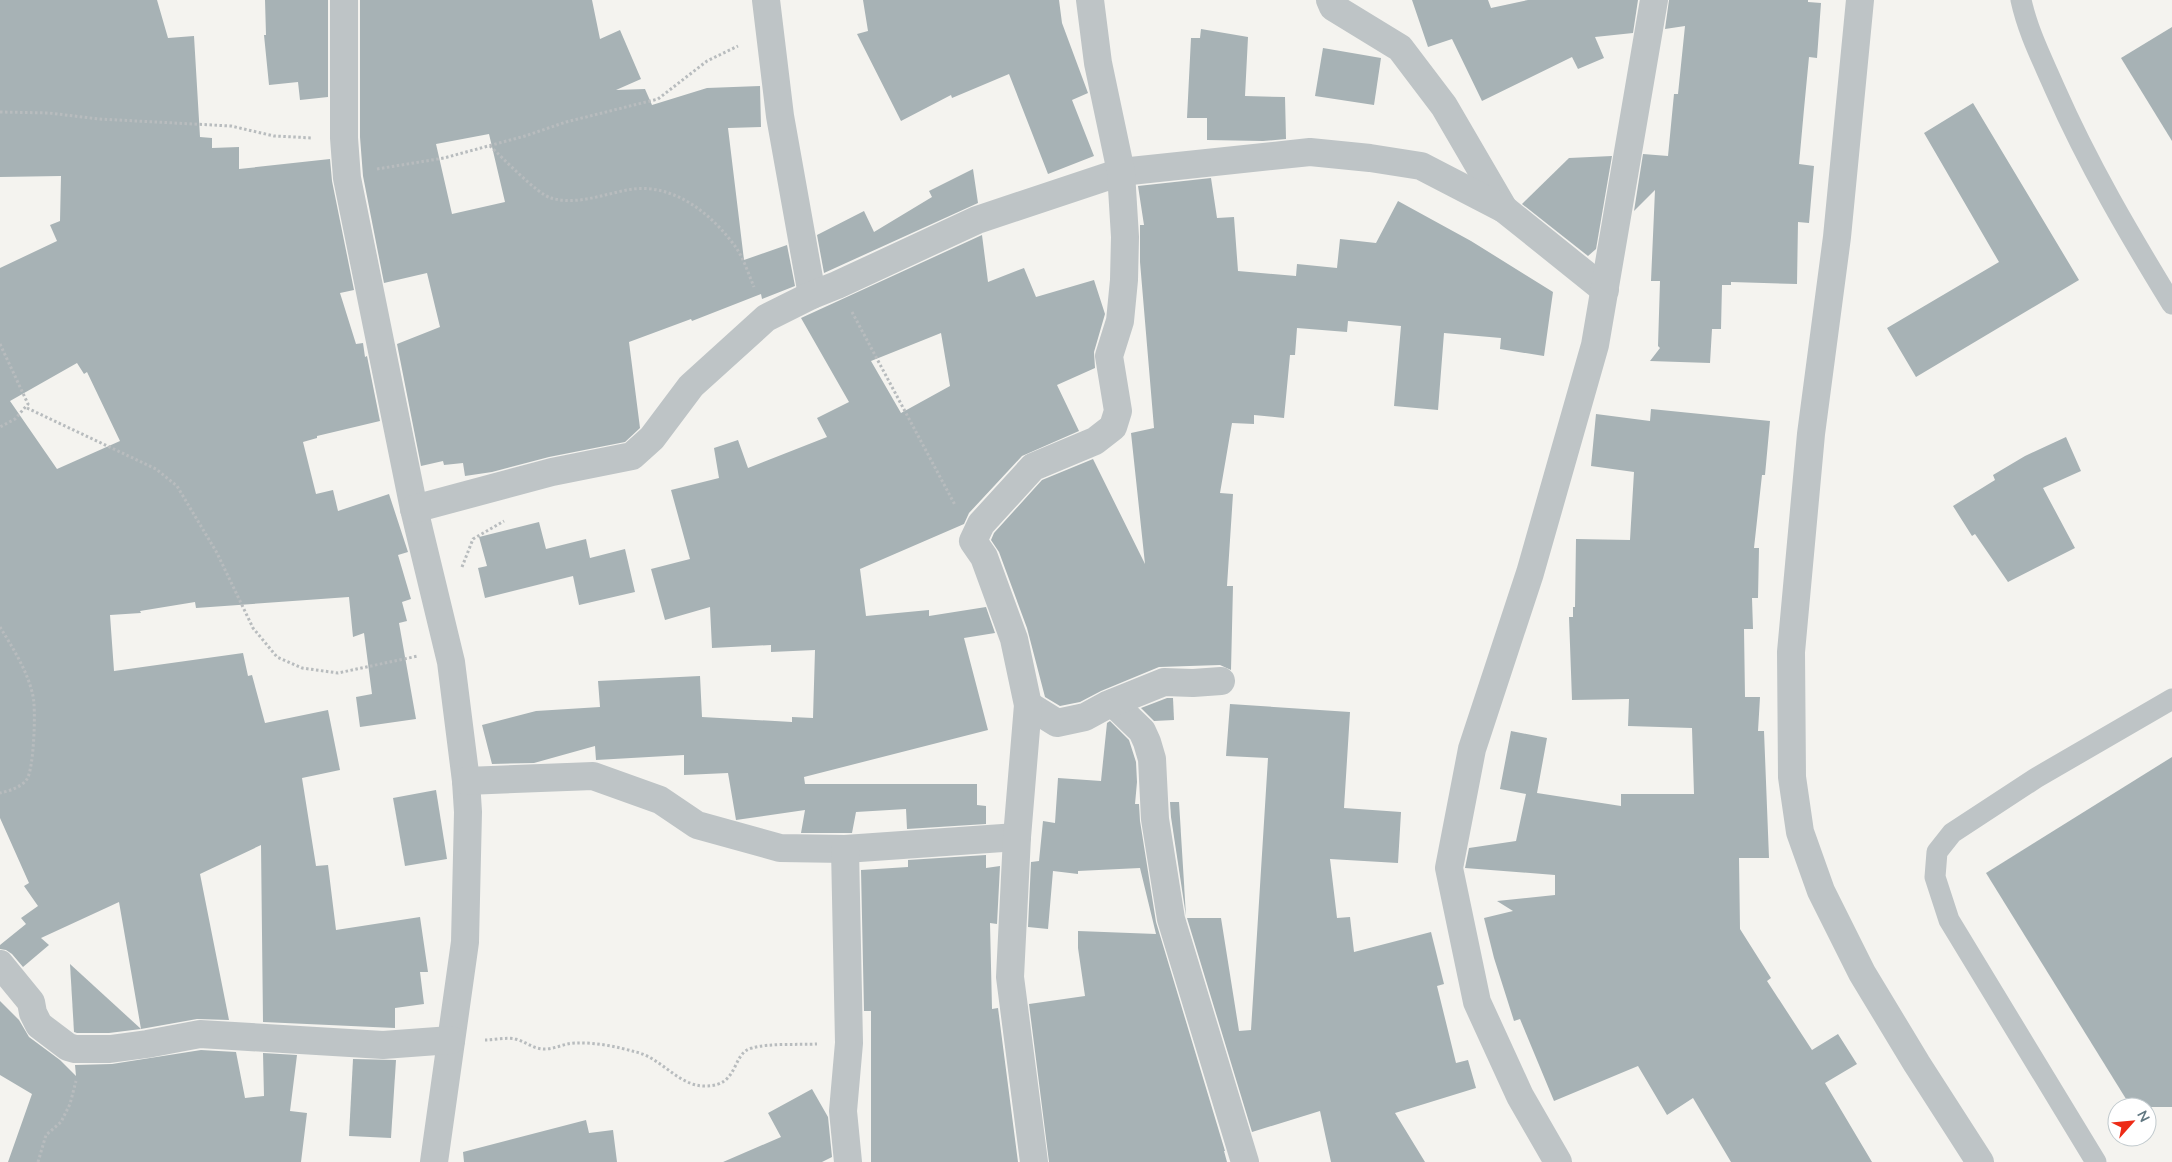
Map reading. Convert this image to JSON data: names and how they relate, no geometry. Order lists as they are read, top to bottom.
{
  "north": "top right"
}
